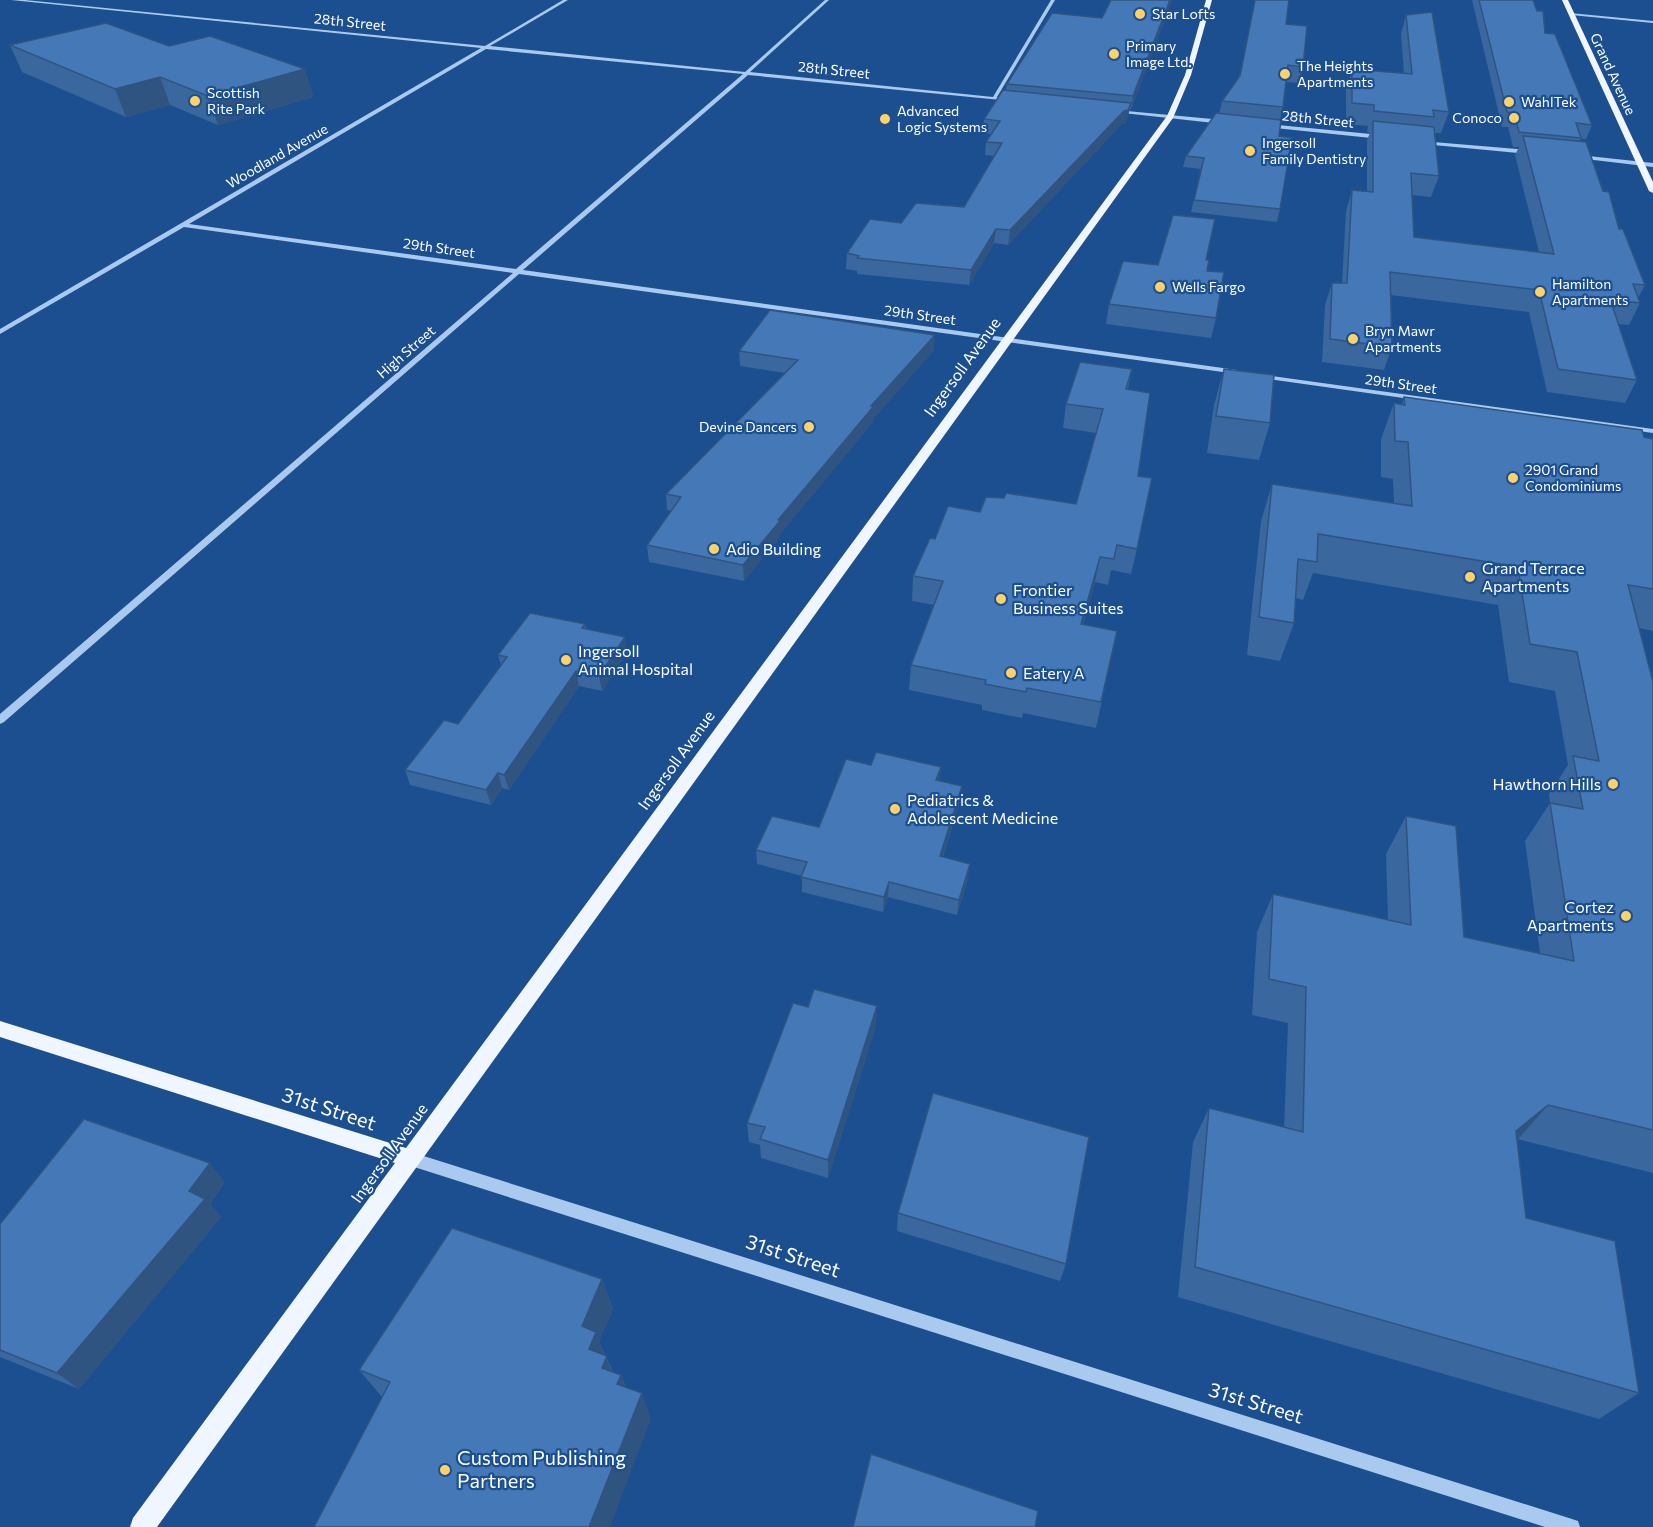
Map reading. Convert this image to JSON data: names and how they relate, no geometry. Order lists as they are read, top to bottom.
{
  "streets": {
    "main road": ["Grand Avenue", "Ingersoll Avenue", "31st Street"],
    "street": [
      "28th Street",
      "Woodland Avenue",
      "29th Street",
      "High Street"
    ]
  },
  "crossings": [
    ["28th Street", "Woodland Avenue"],
    ["28th Street", "High Street"],
    ["Woodland Avenue", "29th Street"],
    ["29th Street", "High Street"],
    ["29th Street", "Ingersoll Avenue"],
    ["Ingersoll Avenue", "31st Street"]
  ],
  "places": [
    "Star Lofts",
    "Primary Image Ltd.",
    "The Heights Apartments",
    "Scottish Rite Park",
    "WahlTek",
    "Conoco",
    "Advanced Logic Systems",
    "Ingersoll Family Dentistry",
    "Wells Fargo",
    "Hamilton Apartments",
    "Bryn Mawr Apartments",
    "Devine Dancers",
    "2901 Grand Condominiums",
    "Adio Building",
    "Grand Terrace Apartments",
    "Frontier Business Suites",
    "Ingersoll Animal Hospital",
    "Eatery A",
    "Hawthorn Hills",
    "Pediatrics & Adolescent Medicine",
    "Cortez Apartments",
    "Custom Publishing Partners"
  ]
}
